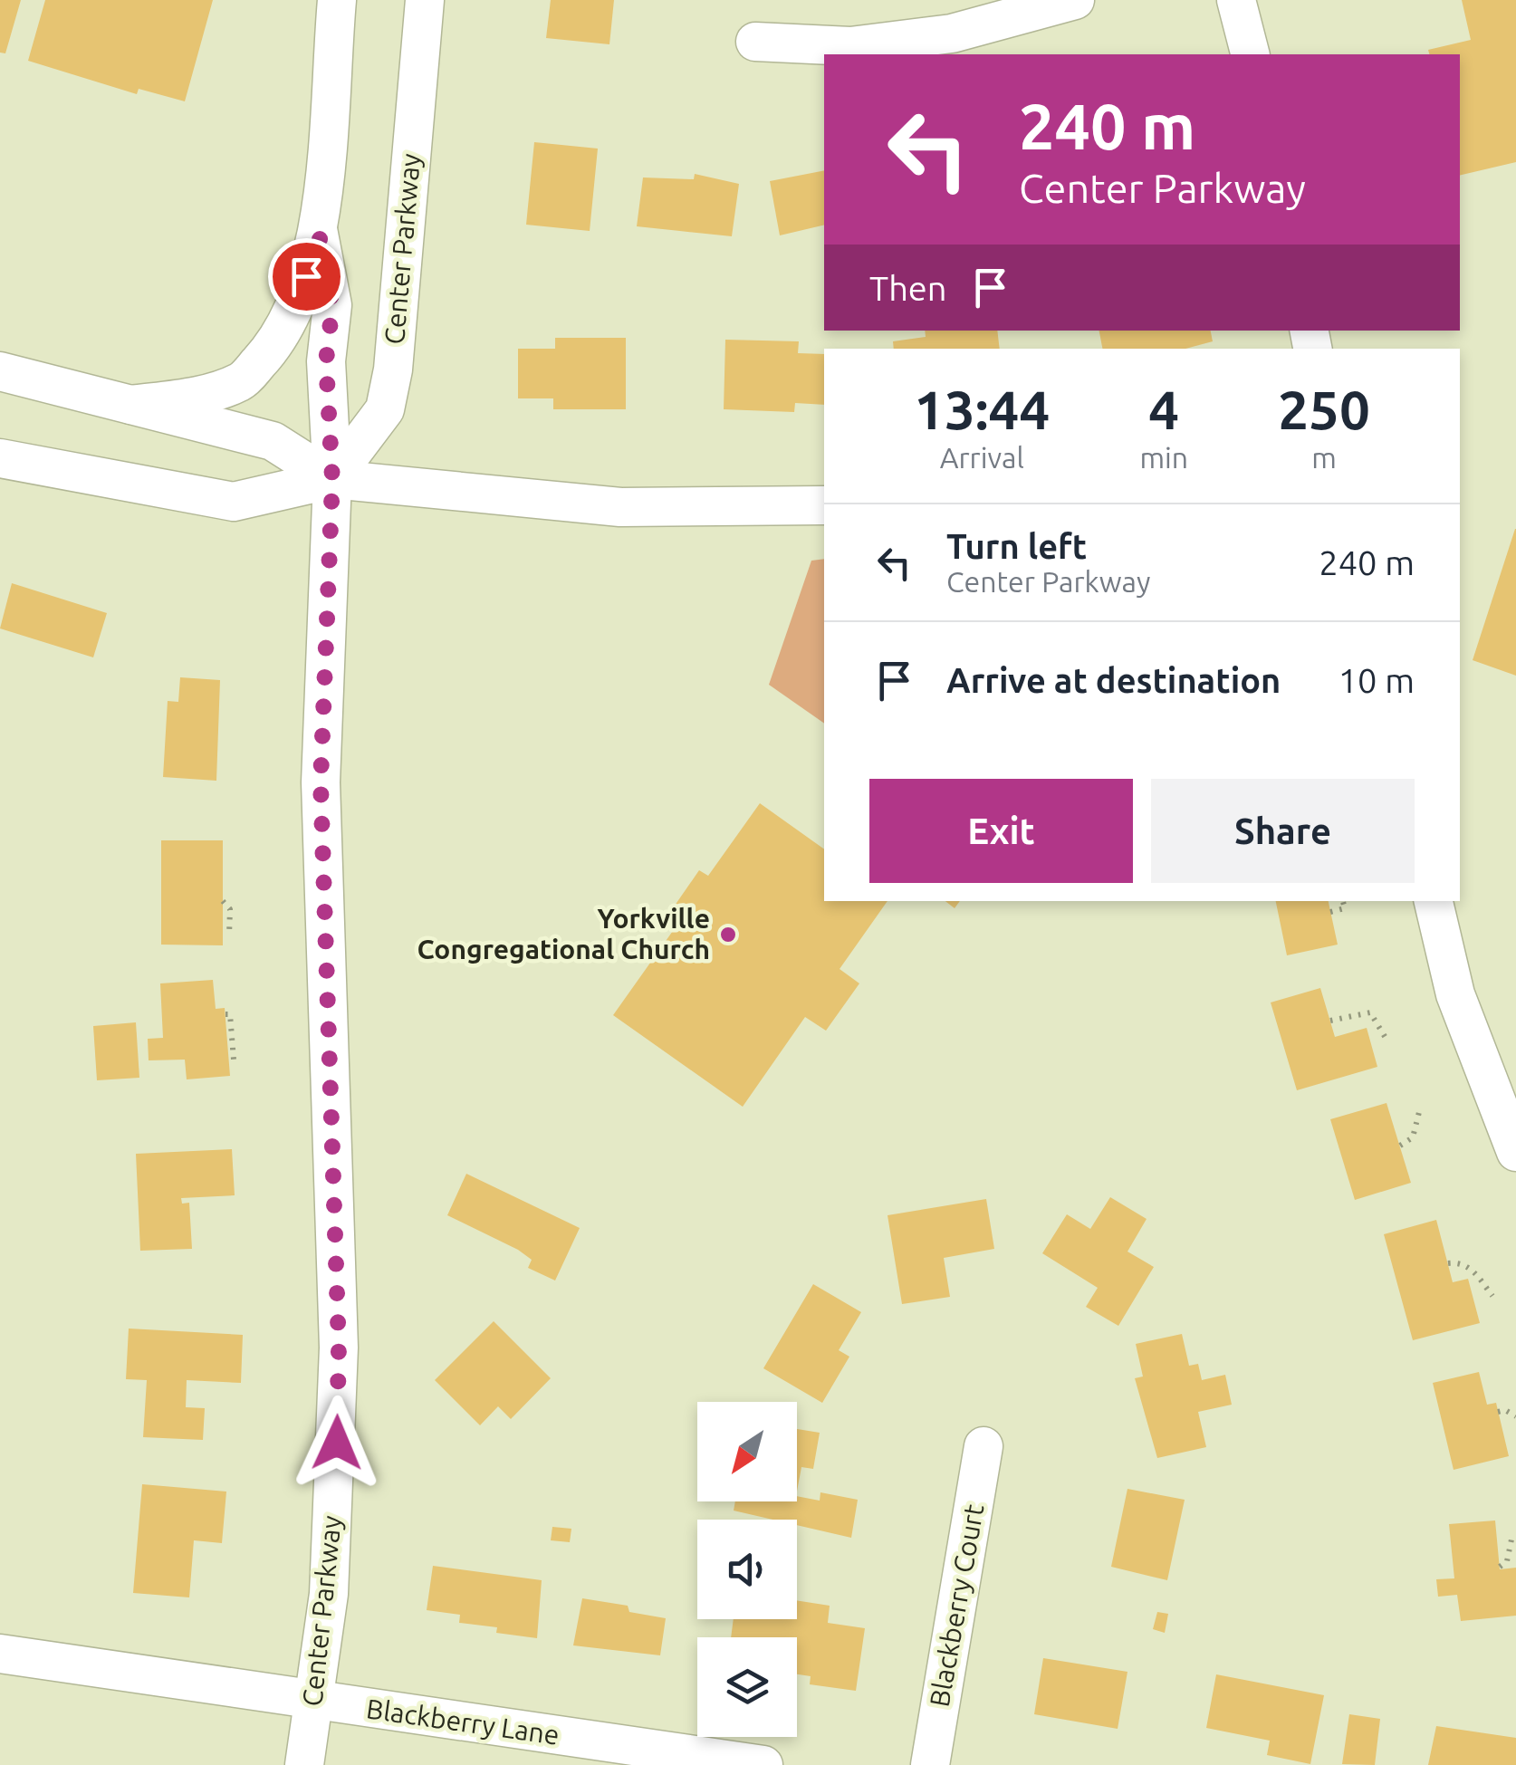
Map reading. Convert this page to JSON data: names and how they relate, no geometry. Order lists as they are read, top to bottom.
{
  "streets": {
    "street": ["Center Parkway", "Blackberry Court", "Blackberry Lane"]
  },
  "crossings": [
    ["Center Parkway", "Blackberry Lane"]
  ],
  "places": ["Yorkville Congregational Church"],
  "north": "bottom left",
  "page": {
    "turn": ["240 m", "Center Parkway"],
    "then": "Then",
    "eta": [
      "13:44",
      "Arrival",
      "4",
      "min",
      "250",
      "m"
    ],
    "list": [
      {
        "name": "Turn left",
        "note": "Center Parkway",
        "value": "240 m"
      },
      {
        "name": "Arrive at destination",
        "value": "10 m"
      }
    ],
    "buttons": ["Exit", "Share"]
  }
}
